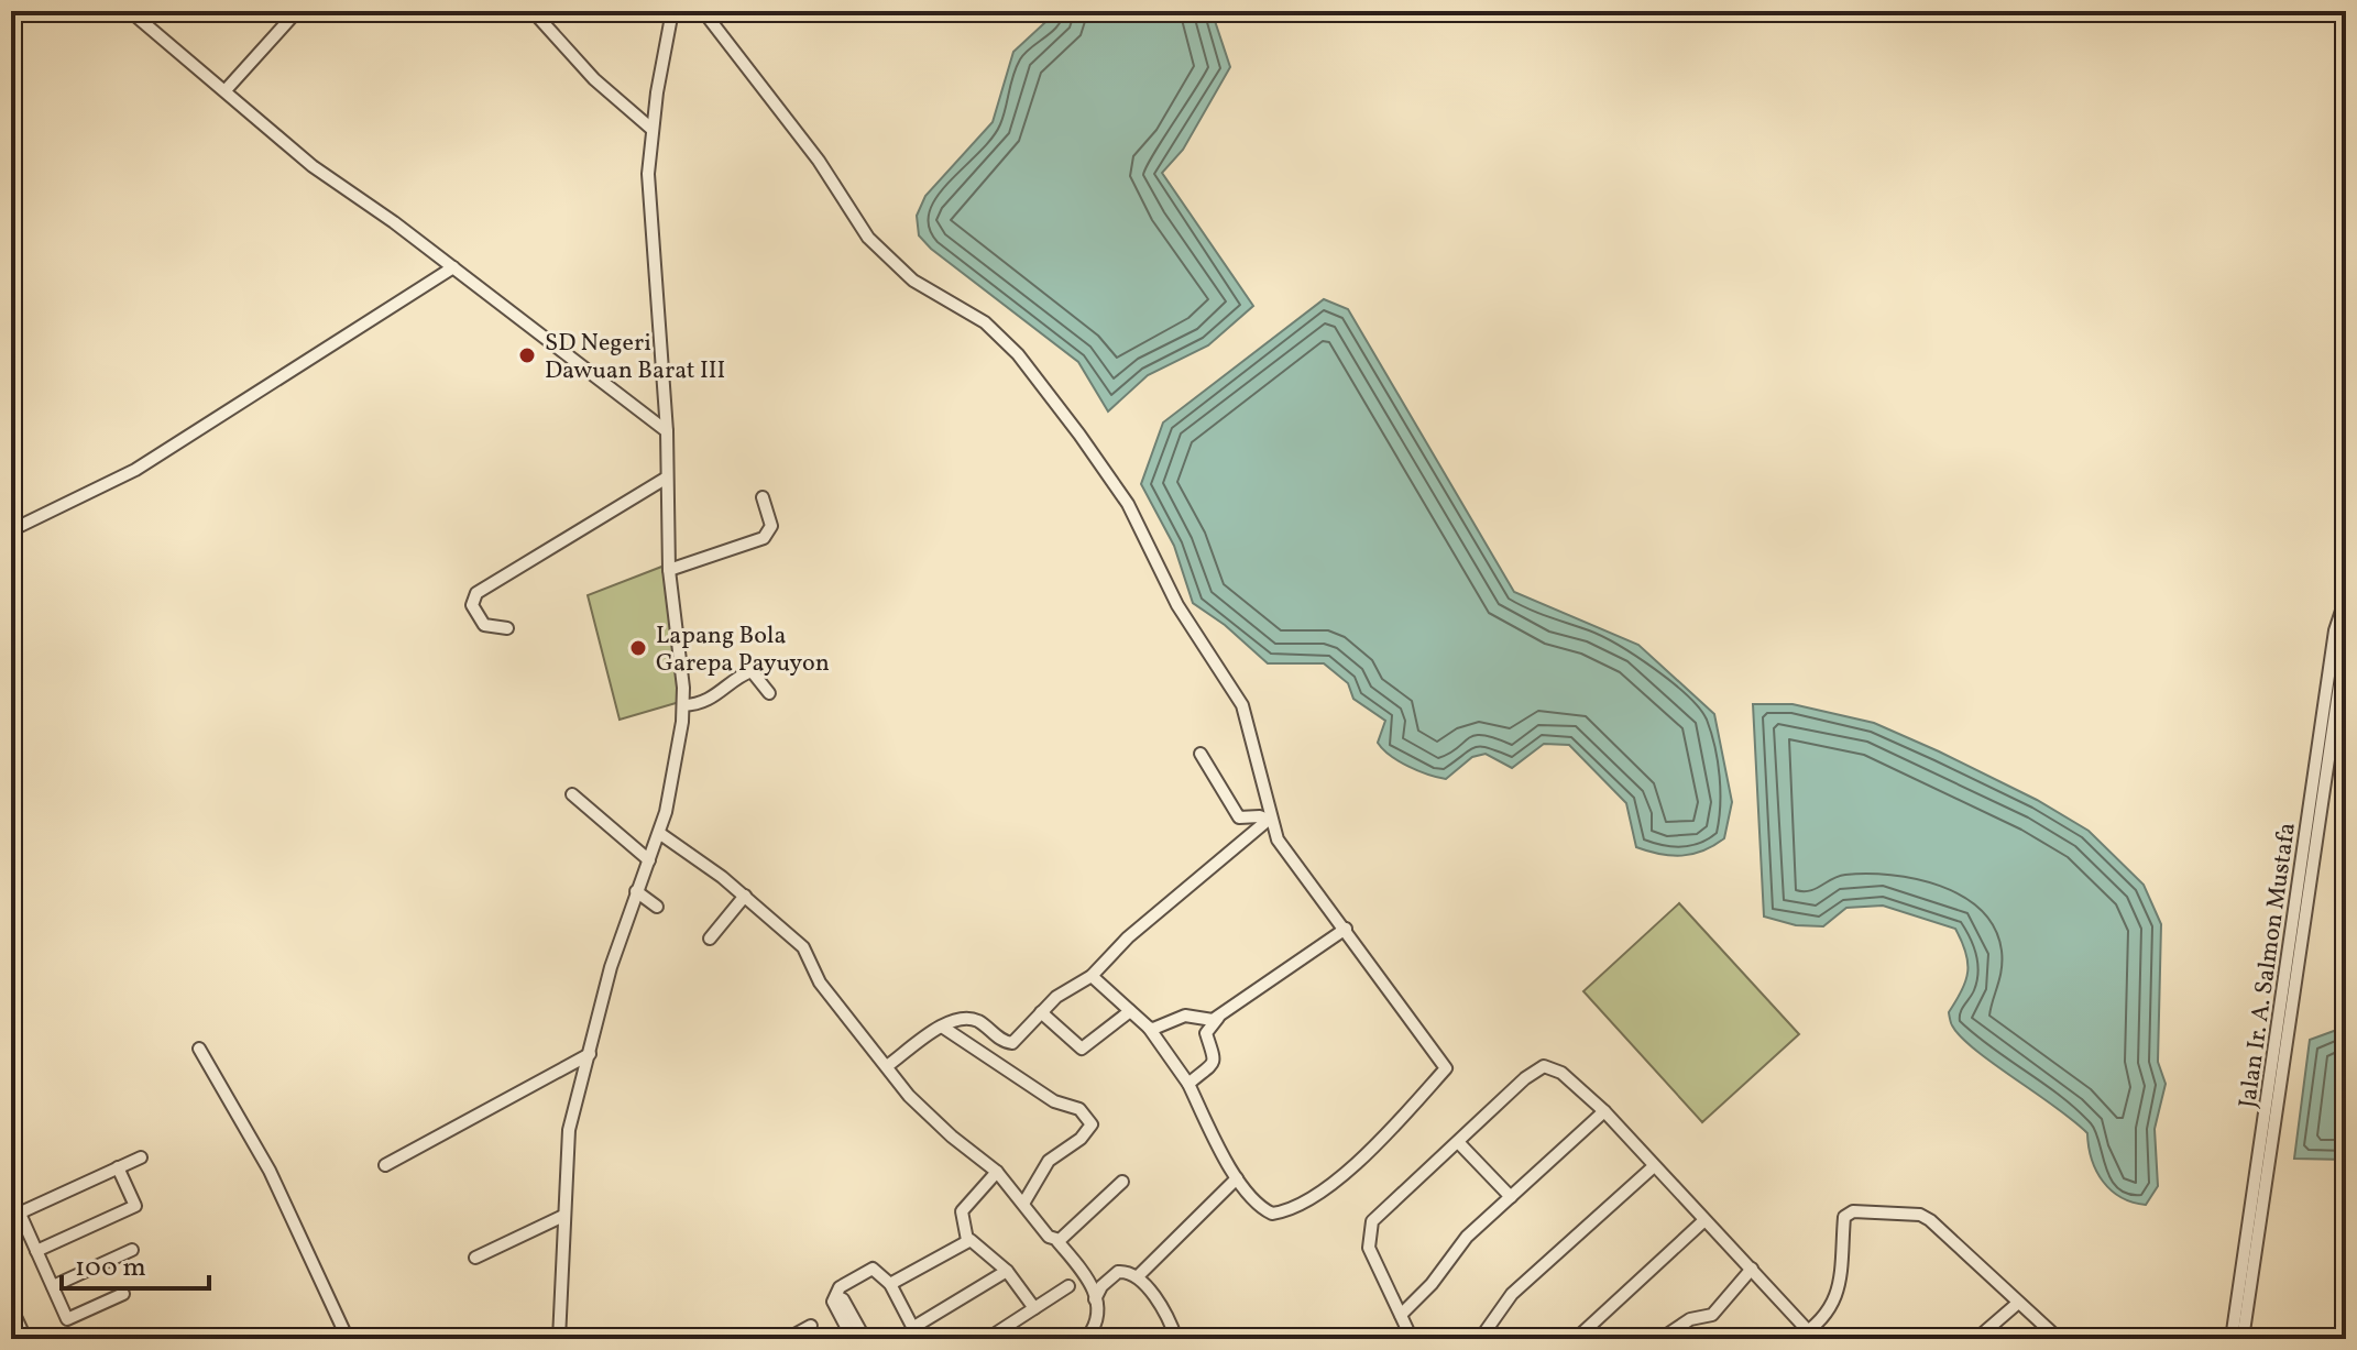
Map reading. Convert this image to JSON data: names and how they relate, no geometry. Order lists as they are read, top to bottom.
{
  "streets": {
    "street": ["Jalan Ir. A. Salmon Mustafa"]
  },
  "places": ["SD Negeri Dawuan Barat III", "Lapang Bola Garepa Payuyon"],
  "scale_bar": "100 m"
}
